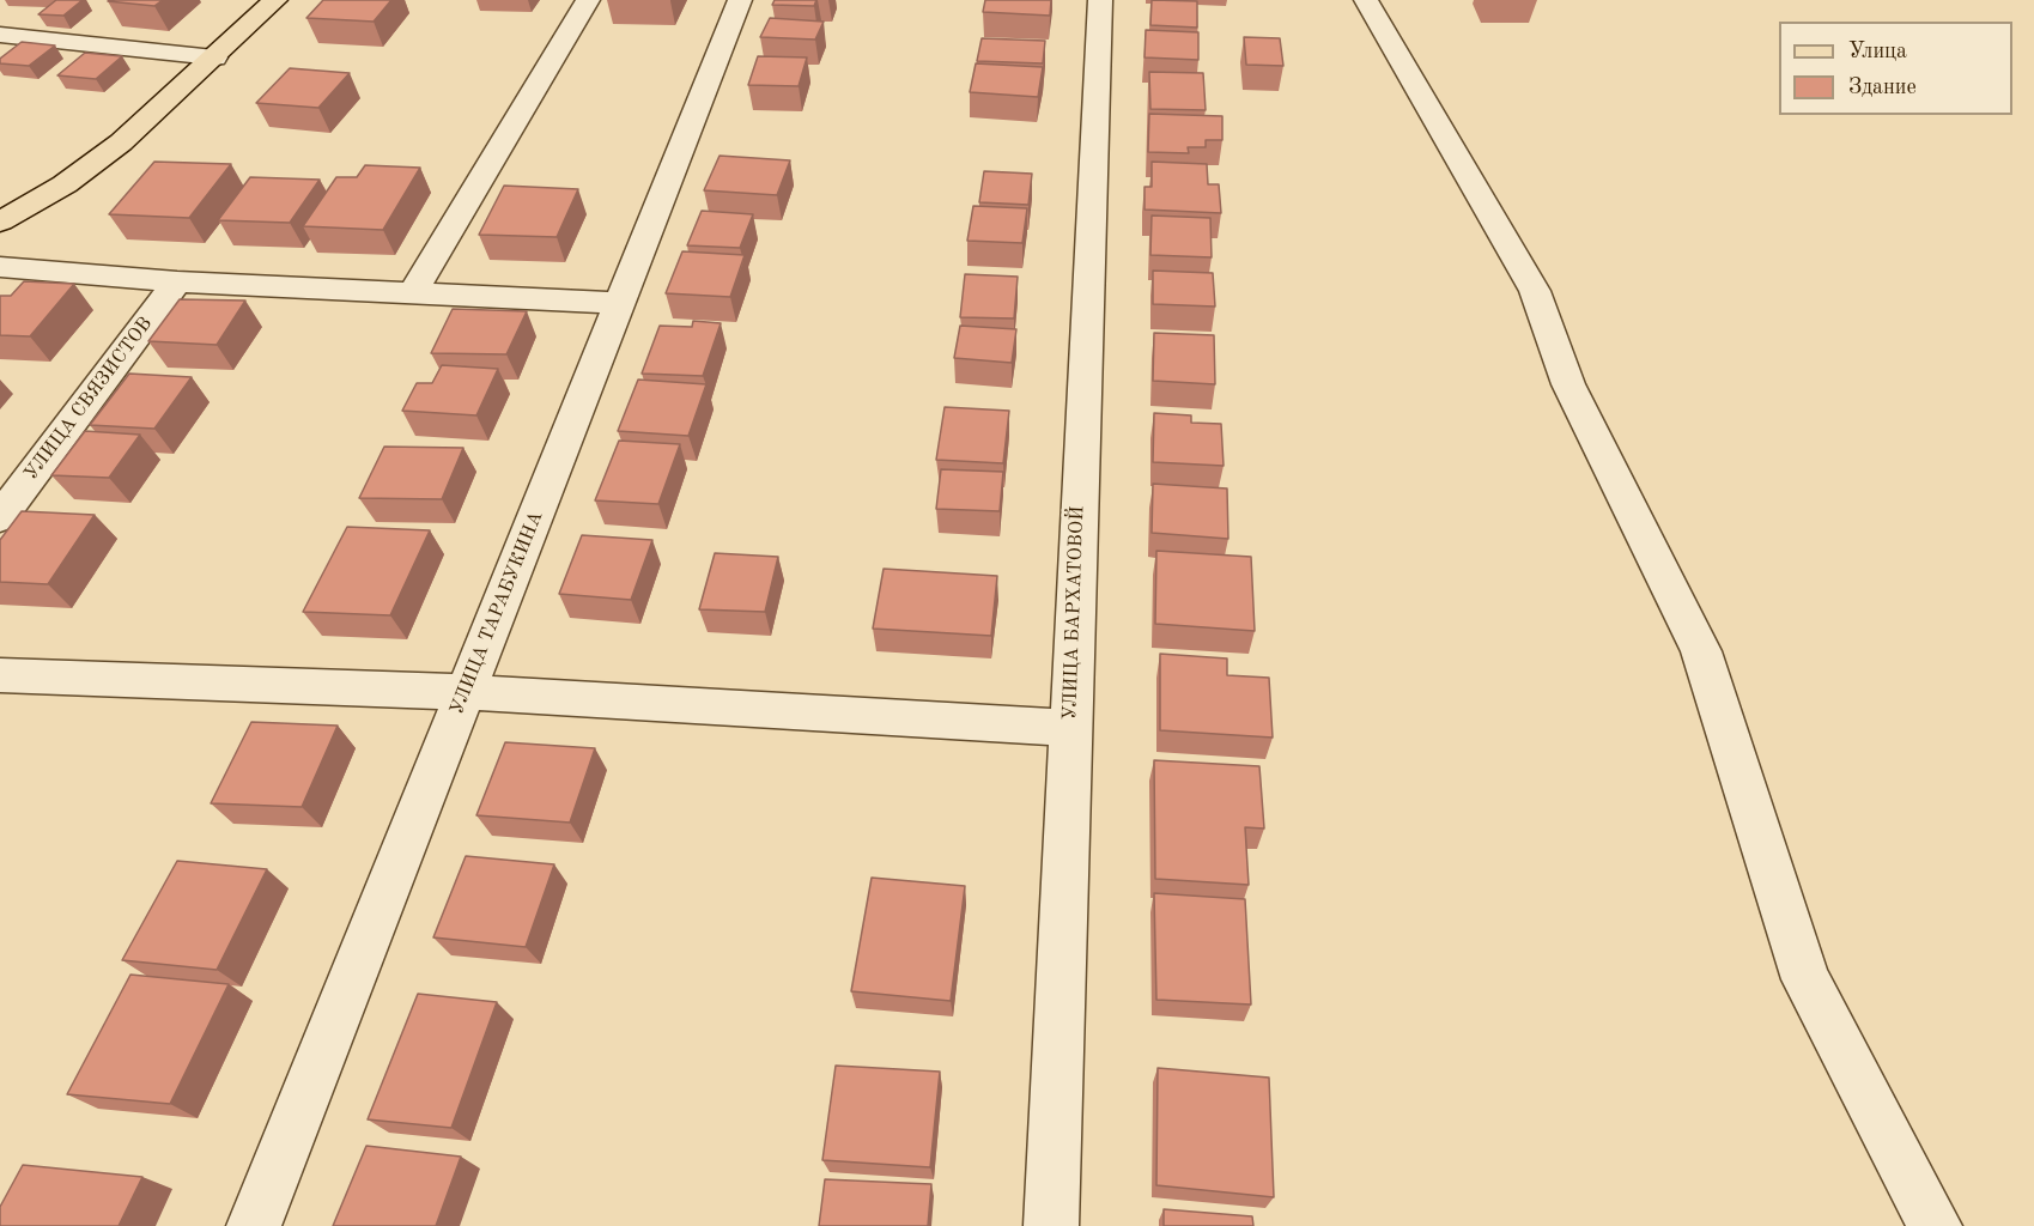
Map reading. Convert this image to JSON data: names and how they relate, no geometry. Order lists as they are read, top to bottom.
{
  "streets": {
    "street": ["УЛИЦА СВЯЗИСТОВ", "УЛИЦА ТАРАБУКИНА", "УЛИЦА БАРХАТОВОЙ"]
  },
  "legend": ["Улица", "Здание"]
}
